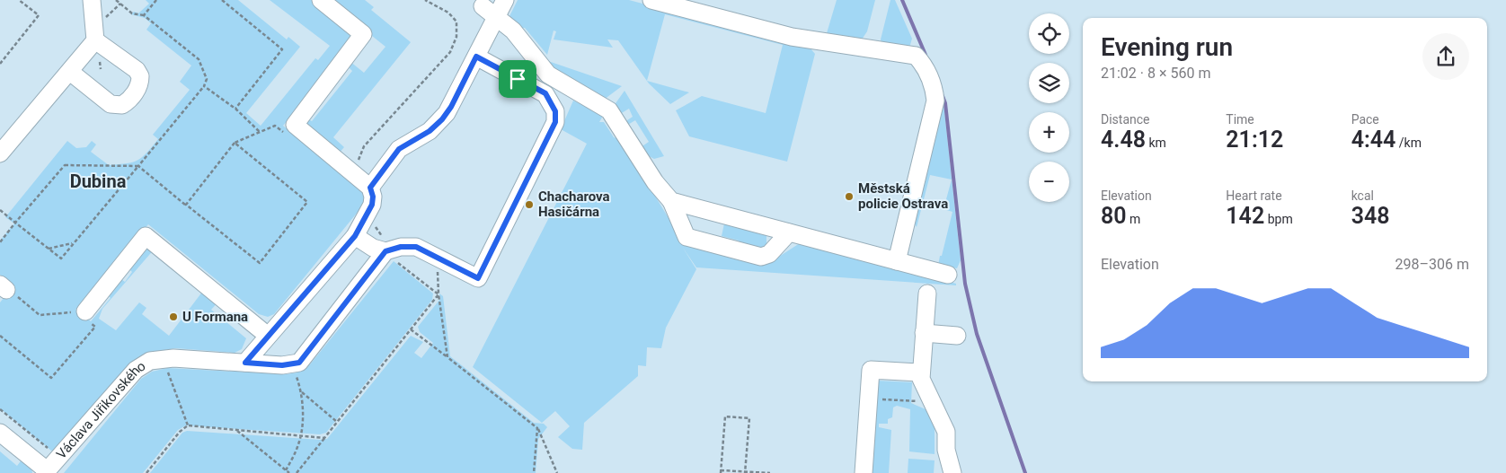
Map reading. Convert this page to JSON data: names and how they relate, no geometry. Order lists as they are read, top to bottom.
{
  "streets": {
    "street": ["Václava Jiřikovského"]
  },
  "districts": ["Dubina"],
  "places": ["Městská policie Ostrava", "Chacharova Hasičárna", "U Formana"],
  "page": {
    "map_buttons": ["+", "−"],
    "heading": ["Evening run", "21:02 · 8 × 560 m"],
    "stats": [
      ["Distance", "4.48 km"],
      ["Time", "21:12"],
      ["Pace", "4:44 /km"],
      ["Elevation", "80 m"],
      ["Heart rate", "142 bpm"],
      ["kcal", "348"]
    ],
    "chart": ["Elevation", "298–306 m"]
  }
}
